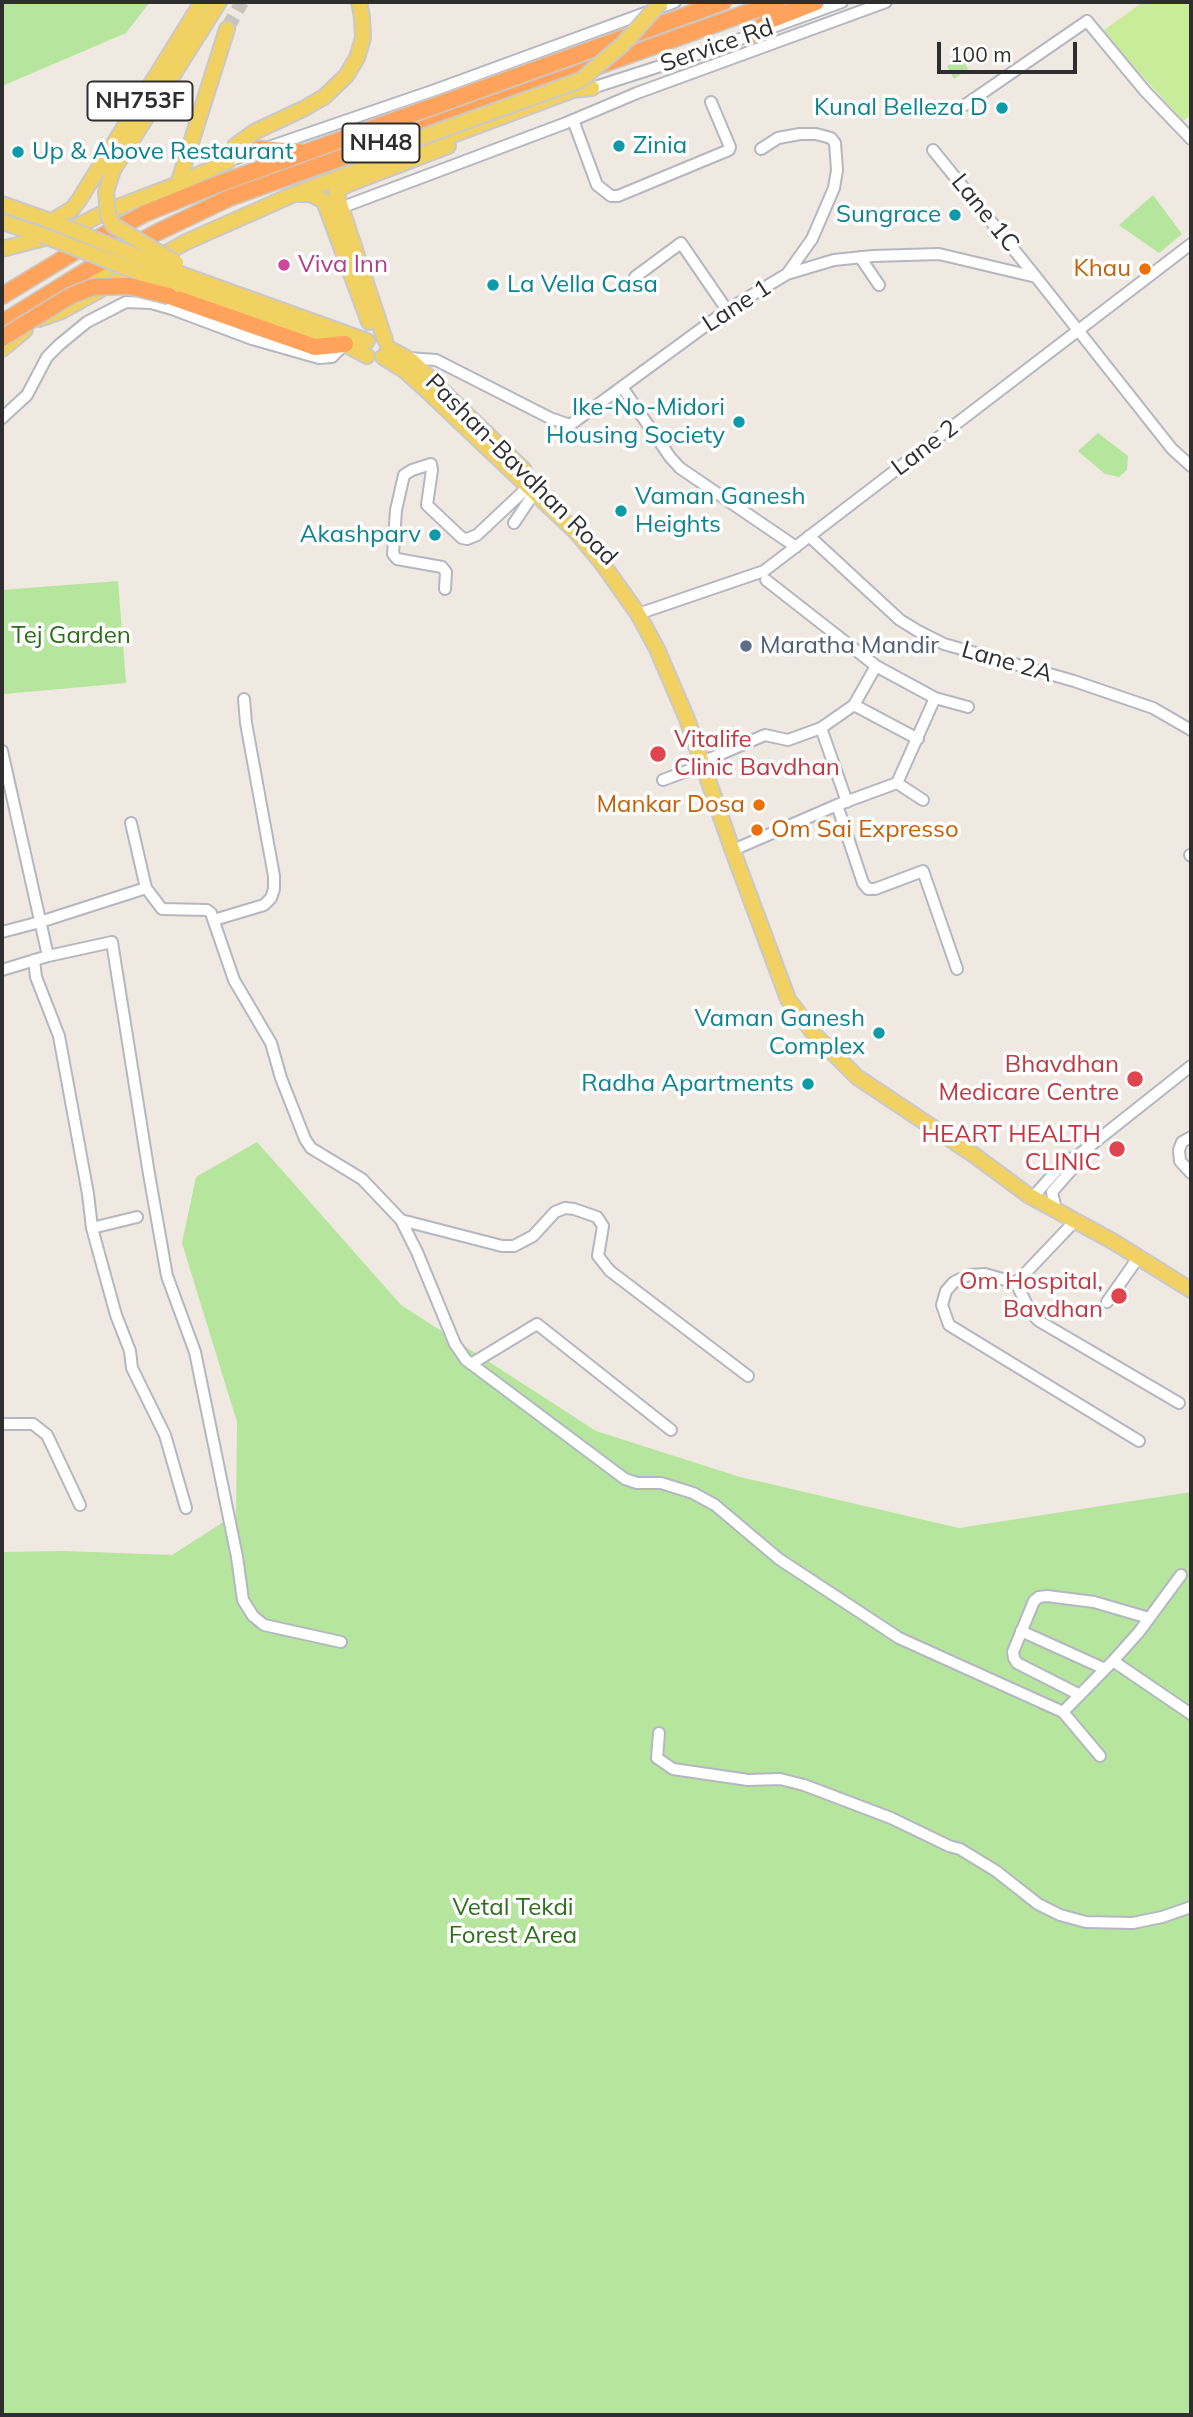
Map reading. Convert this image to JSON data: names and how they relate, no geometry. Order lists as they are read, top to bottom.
{
  "streets": {
    "highway": ["NH48"],
    "main road": ["NH753F", "Pashan-Bavdhan Road"],
    "street": [
      "Service Rd",
      "Lane 1C",
      "Lane 1",
      "Lane 2",
      "Lane 2A"
    ]
  },
  "crossings": [
    ["Lane 1C", "Lane 1"],
    ["Lane 1", "Pashan-Bavdhan Road"],
    ["Lane 2", "Pashan-Bavdhan Road"],
    ["Lane 2", "Lane 2A"]
  ],
  "parks": ["Tej Garden", "Vetal Tekdi Forest Area"],
  "places": [
    "Kunal Belleza D",
    "Zinia",
    "Up & Above Restaurant",
    "Sungrace",
    "Viva Inn",
    "Khau",
    "La Vella Casa",
    "Ike-No-Midori Housing Society",
    "Vaman Ganesh Heights",
    "Akashparv",
    "Maratha Mandir",
    "Vitalife Clinic Bavdhan",
    "Mankar Dosa",
    "Om Sai Expresso",
    "Vaman Ganesh Complex",
    "Bhavdhan Medicare Centre",
    "Radha Apartments",
    "HEART HEALTH CLINIC",
    "Om Hospital, Bavdhan"
  ],
  "scale_bar": "100 m"
}
